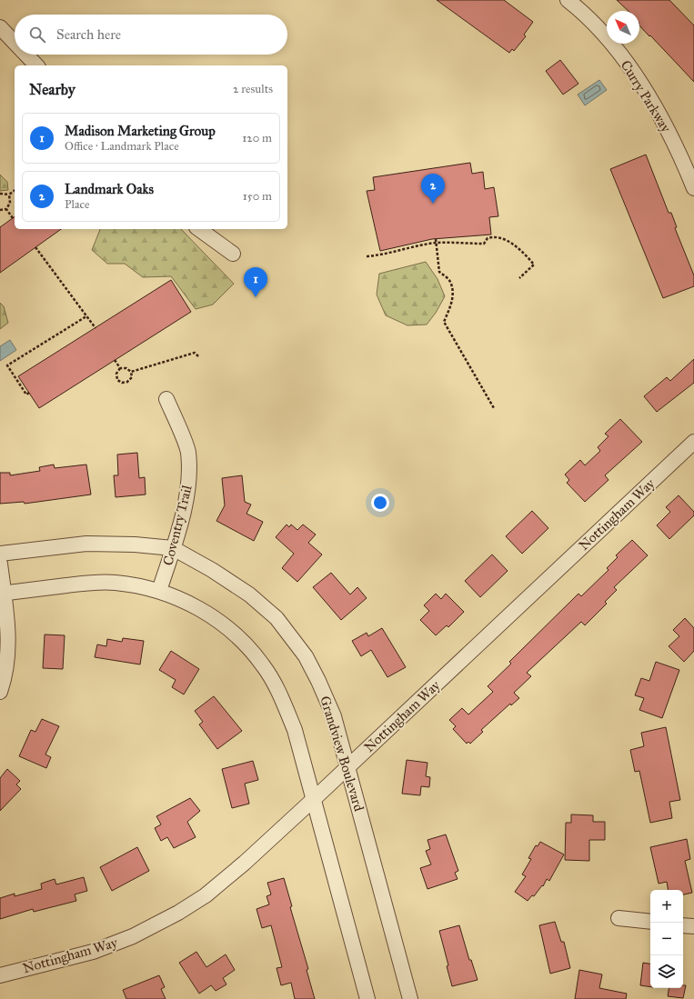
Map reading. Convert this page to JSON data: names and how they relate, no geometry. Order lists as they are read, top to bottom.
{
  "streets": {
    "street": [
      "Curry Parkway",
      "Nottingham Way",
      "Coventry Trail",
      "Grandview Boulevard"
    ]
  },
  "crossings": [
    ["Nottingham Way", "Grandview Boulevard"],
    ["Coventry Trail", "Grandview Boulevard"]
  ],
  "north": "top left",
  "page": {
    "search": "Search here",
    "heading": ["Nearby", "2 results"],
    "list": [
      {
        "mark": "1",
        "name": "Madison Marketing Group",
        "note": "Office · Landmark Place",
        "value": "120 m"
      },
      {
        "mark": "2",
        "name": "Landmark Oaks",
        "note": "Place",
        "value": "150 m"
      }
    ],
    "pins": ["2", "1"],
    "map_buttons": ["+", "−"]
  }
}
